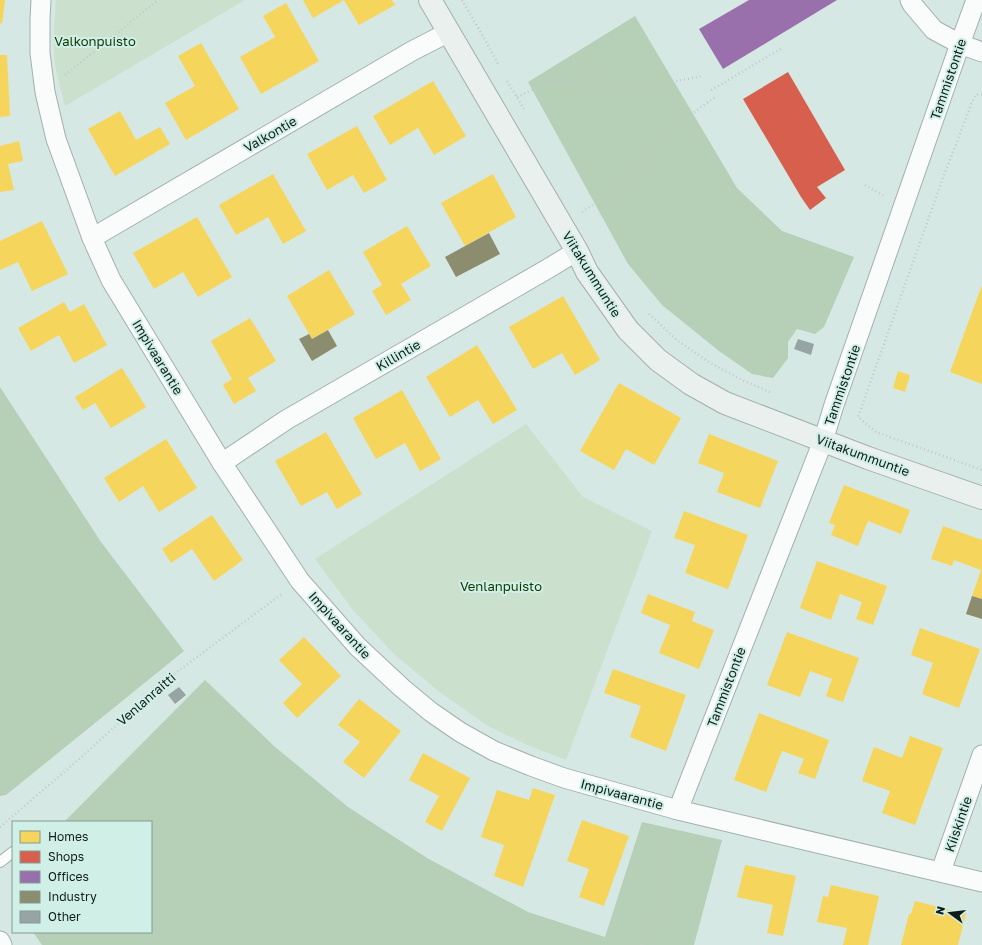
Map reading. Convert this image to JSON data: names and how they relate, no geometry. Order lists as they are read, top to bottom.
{
  "streets": {
    "street": [
      "Tammistontie",
      "Valkontie",
      "Viitakummuntie",
      "Killintie",
      "Impivaarantie",
      "Kiiskintie"
    ],
    "path": ["Venlanraitti"]
  },
  "crossings": [
    ["Tammistontie", "Viitakummuntie"],
    ["Tammistontie", "Impivaarantie"],
    ["Valkontie", "Viitakummuntie"],
    ["Valkontie", "Impivaarantie"],
    ["Viitakummuntie", "Killintie"],
    ["Killintie", "Impivaarantie"],
    ["Impivaarantie", "Venlanraitti"],
    ["Impivaarantie", "Kiiskintie"]
  ],
  "parks": ["Valkonpuisto", "Venlanpuisto"],
  "legend": [
    "Homes",
    "Shops",
    "Offices",
    "Industry",
    "Other"
  ],
  "north": "left"
}
